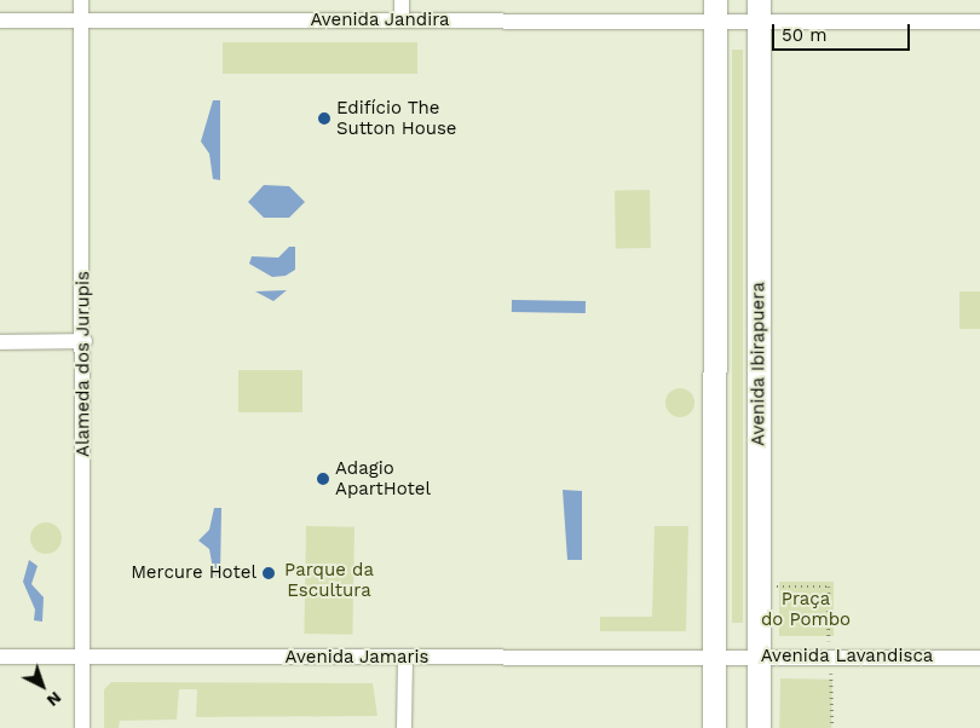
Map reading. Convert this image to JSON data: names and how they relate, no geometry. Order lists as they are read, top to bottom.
{
  "streets": {
    "main road": ["Avenida Ibirapuera"],
    "street": [
      "Avenida Jandira",
      "Alameda dos Jurupis",
      "Avenida Lavandisca",
      "Avenida Jamaris"
    ]
  },
  "crossings": [
    ["Avenida Jandira", "Alameda dos Jurupis"],
    ["Avenida Jandira", "Avenida Ibirapuera"],
    ["Alameda dos Jurupis", "Avenida Jamaris"],
    ["Avenida Ibirapuera", "Avenida Lavandisca"],
    ["Avenida Lavandisca", "Avenida Jamaris"]
  ],
  "parks": ["Parque da Escultura", "Praça do Pombo"],
  "places": ["Edifício The Sutton House", "Adagio ApartHotel", "Mercure Hotel"],
  "scale_bar": "50 m",
  "north": "bottom right"
}
